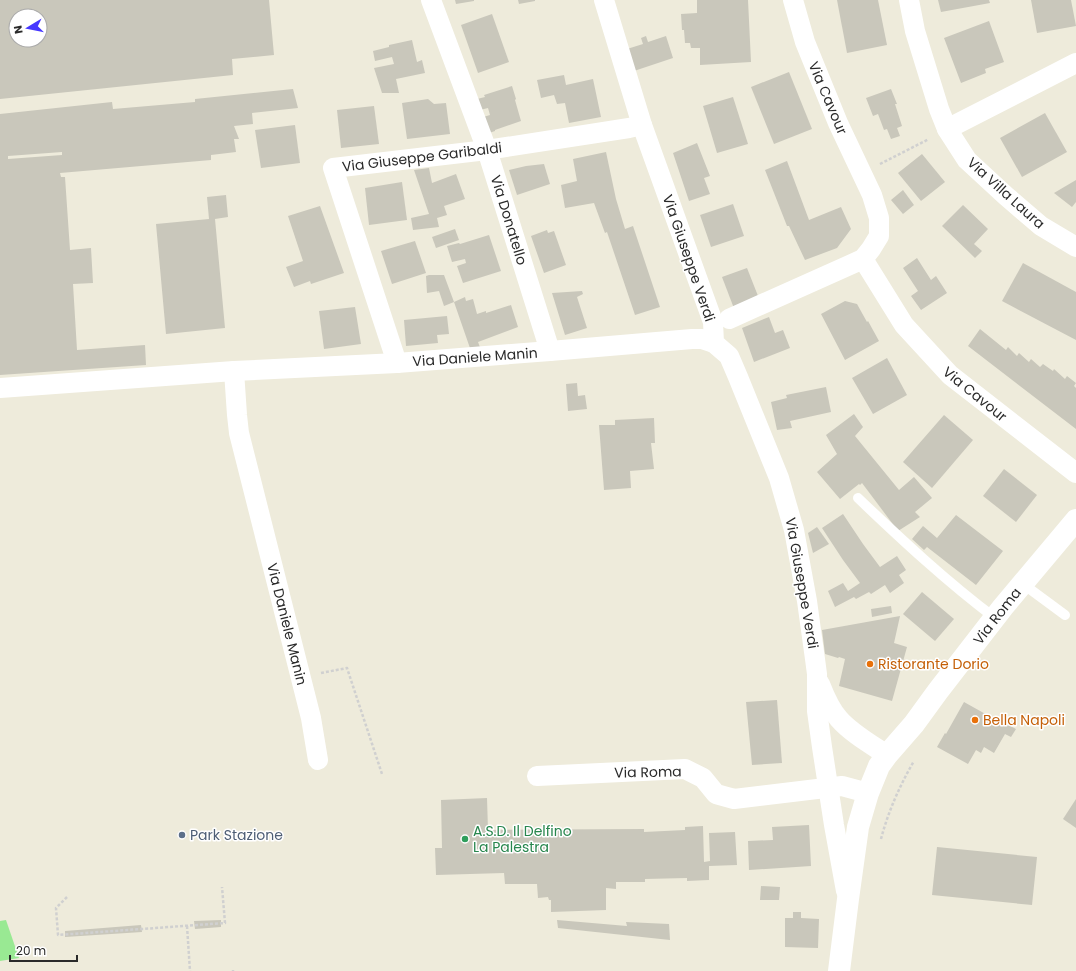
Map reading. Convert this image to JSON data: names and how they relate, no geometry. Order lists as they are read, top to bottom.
{
  "streets": {
    "main road": ["Via Roma"],
    "street": [
      "Via Cavour",
      "Via Giuseppe Garibaldi",
      "Via Villa Laura",
      "Via Donatello",
      "Via Giuseppe Verdi",
      "Via Daniele Manin"
    ]
  },
  "crossings": [
    ["Via Giuseppe Garibaldi", "Via Donatello"],
    ["Via Giuseppe Garibaldi", "Via Giuseppe Verdi"],
    ["Via Giuseppe Garibaldi", "Via Daniele Manin"],
    ["Via Donatello", "Via Daniele Manin"],
    ["Via Giuseppe Verdi", "Via Daniele Manin"],
    ["Via Giuseppe Verdi", "Via Roma"]
  ],
  "places": [
    "Ristorante Dorio",
    "Bella Napoli",
    "Park Stazione",
    "A.S.D. Il Delfino La Palestra"
  ],
  "scale_bar": "20 m",
  "north": "left"
}
